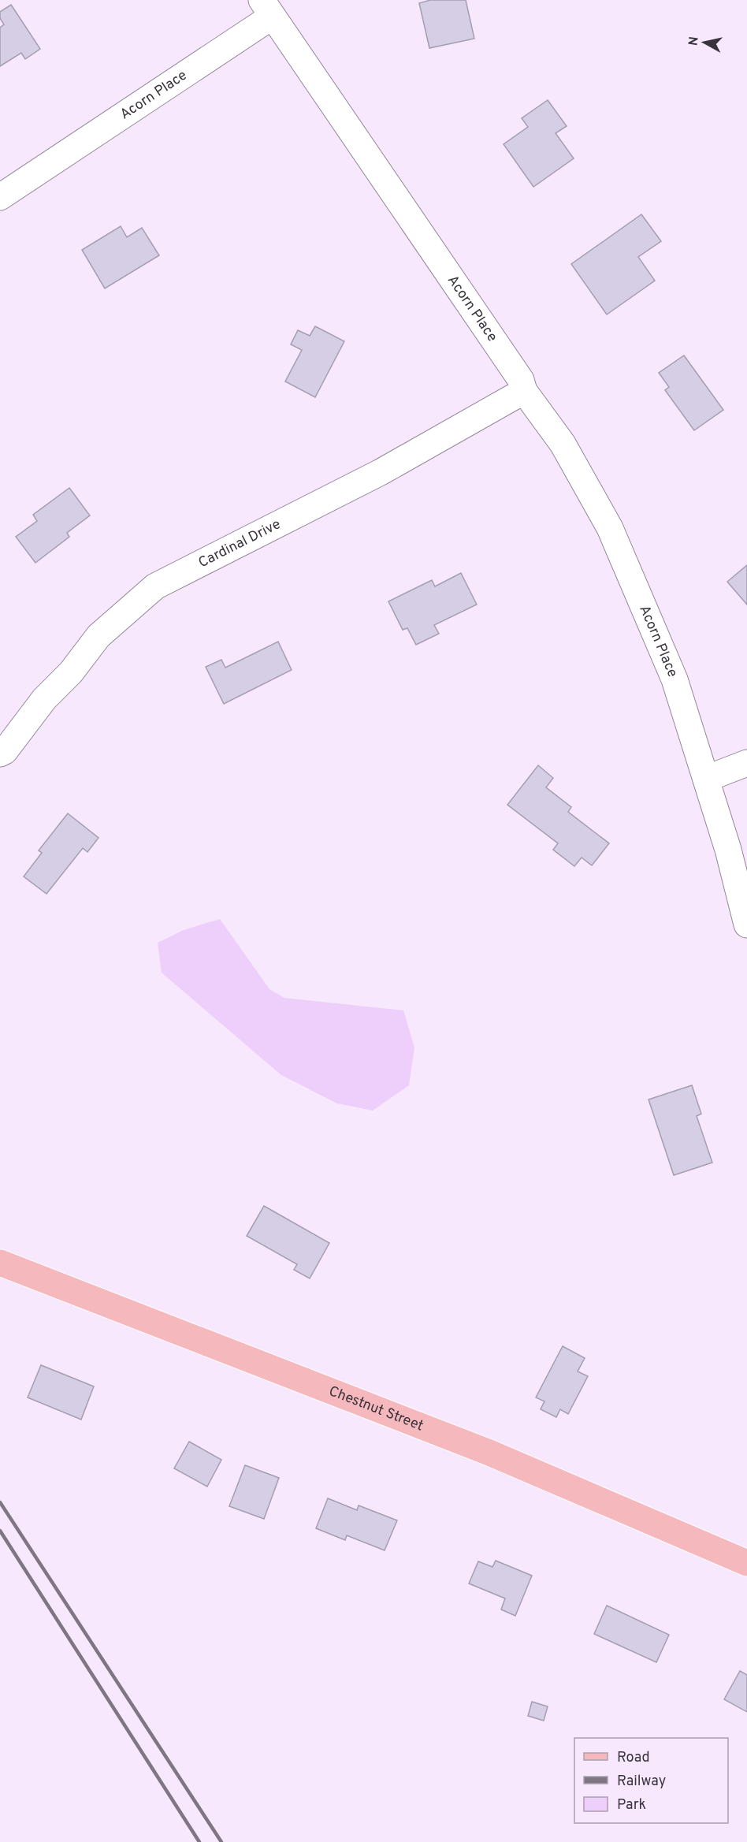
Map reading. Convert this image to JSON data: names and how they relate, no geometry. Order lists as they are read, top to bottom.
{
  "streets": {
    "main road": ["Chestnut Street"],
    "street": ["Acorn Place", "Cardinal Drive"]
  },
  "crossings": [
    ["Acorn Place", "Cardinal Drive"]
  ],
  "legend": ["Road", "Railway", "Park"],
  "north": "left"
}
